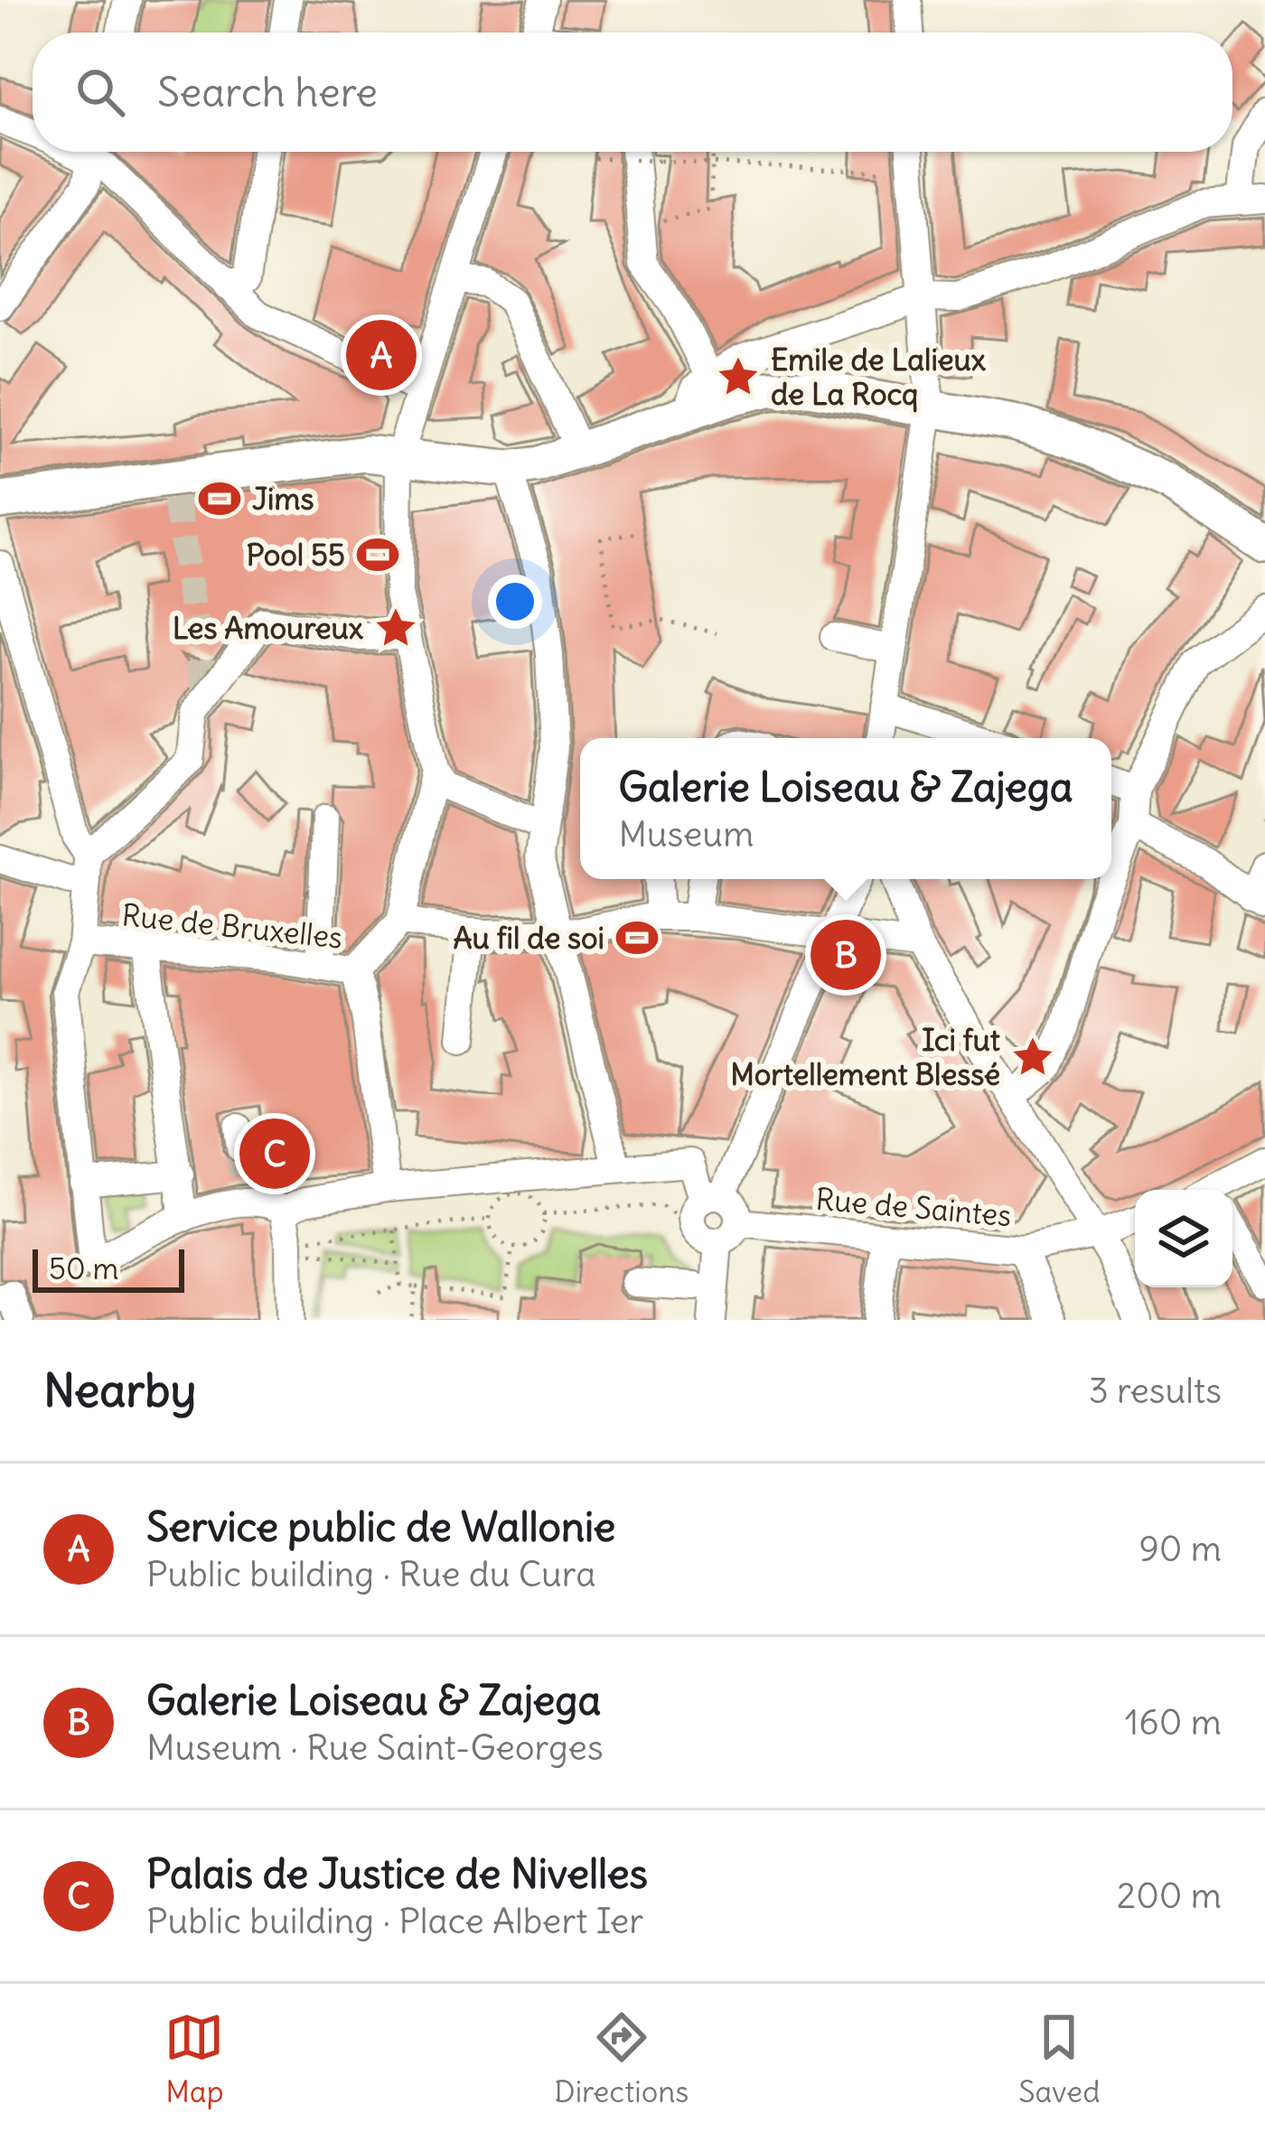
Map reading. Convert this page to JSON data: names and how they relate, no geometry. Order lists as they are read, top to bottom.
{
  "streets": {
    "street": ["Rue de Bruxelles", "Rue de Saintes"]
  },
  "places": {
    "place": ["Emile de Lalieux de La Rocq", "Les Amoureux", "Ici fut Mortellement Blessé"],
    "sports": ["Jims", "Pool 55", "Au fil de soi"]
  },
  "scale_bar": "50 m",
  "page": {
    "search": "Search here",
    "pins": ["A", "B", "C"],
    "popup": ["Galerie Loiseau & Zajega", "Museum"],
    "scale": "50 m",
    "heading": ["Nearby", "3 results"],
    "list": [
      {
        "mark": "A",
        "name": "Service public de Wallonie",
        "note": "Public building · Rue du Cura",
        "value": "90 m"
      },
      {
        "mark": "B",
        "name": "Galerie Loiseau & Zajega",
        "note": "Museum · Rue Saint-Georges",
        "value": "160 m"
      },
      {
        "mark": "C",
        "name": "Palais de Justice de Nivelles",
        "note": "Public building · Place Albert Ier",
        "value": "200 m"
      }
    ],
    "nav": ["Map", "Directions", "Saved"]
  }
}
